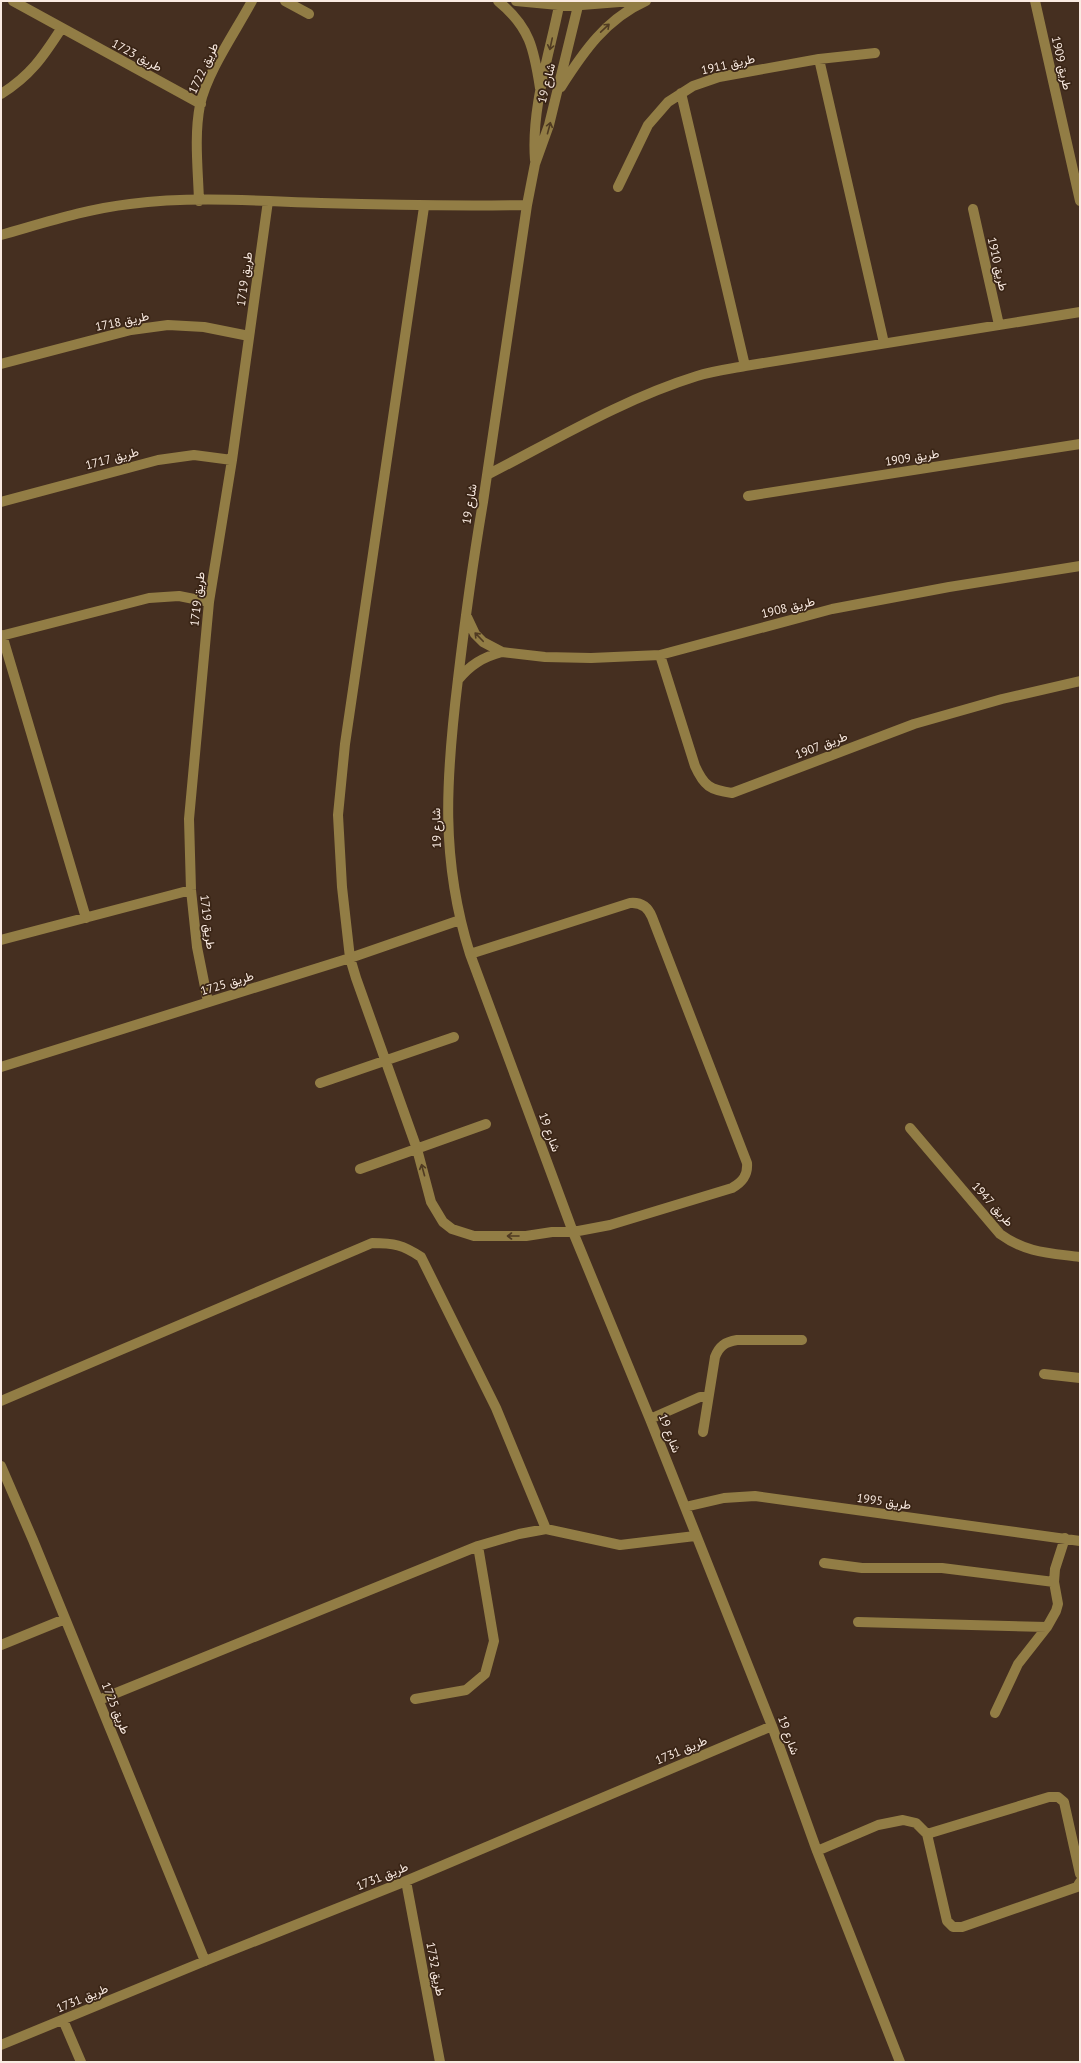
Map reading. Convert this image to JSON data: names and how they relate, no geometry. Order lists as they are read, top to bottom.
{
  "streets": {
    "street": [
      "طريق 1723",
      "طريق 1909",
      "طريق 1911",
      "طريق 1722",
      "شارع 19",
      "طريق 1910",
      "طريق 1719",
      "طريق 1718",
      "طريق 1717",
      "طريق 1908",
      "طريق 1907",
      "طريق 1725",
      "طريق 1947",
      "طريق 1995",
      "طريق 1731",
      "طريق 1732"
    ]
  },
  "crossings": [
    ["طريق 1723", "طريق 1722"],
    ["شارع 19", "طريق 1908"],
    ["شارع 19", "طريق 1725"],
    ["شارع 19", "طريق 1995"],
    ["شارع 19", "طريق 1731"],
    ["طريق 1719", "طريق 1718"],
    ["طريق 1719", "طريق 1717"],
    ["طريق 1719", "طريق 1725"],
    ["طريق 1908", "طريق 1907"],
    ["طريق 1725", "طريق 1731"],
    ["طريق 1731", "طريق 1732"]
  ]
}
